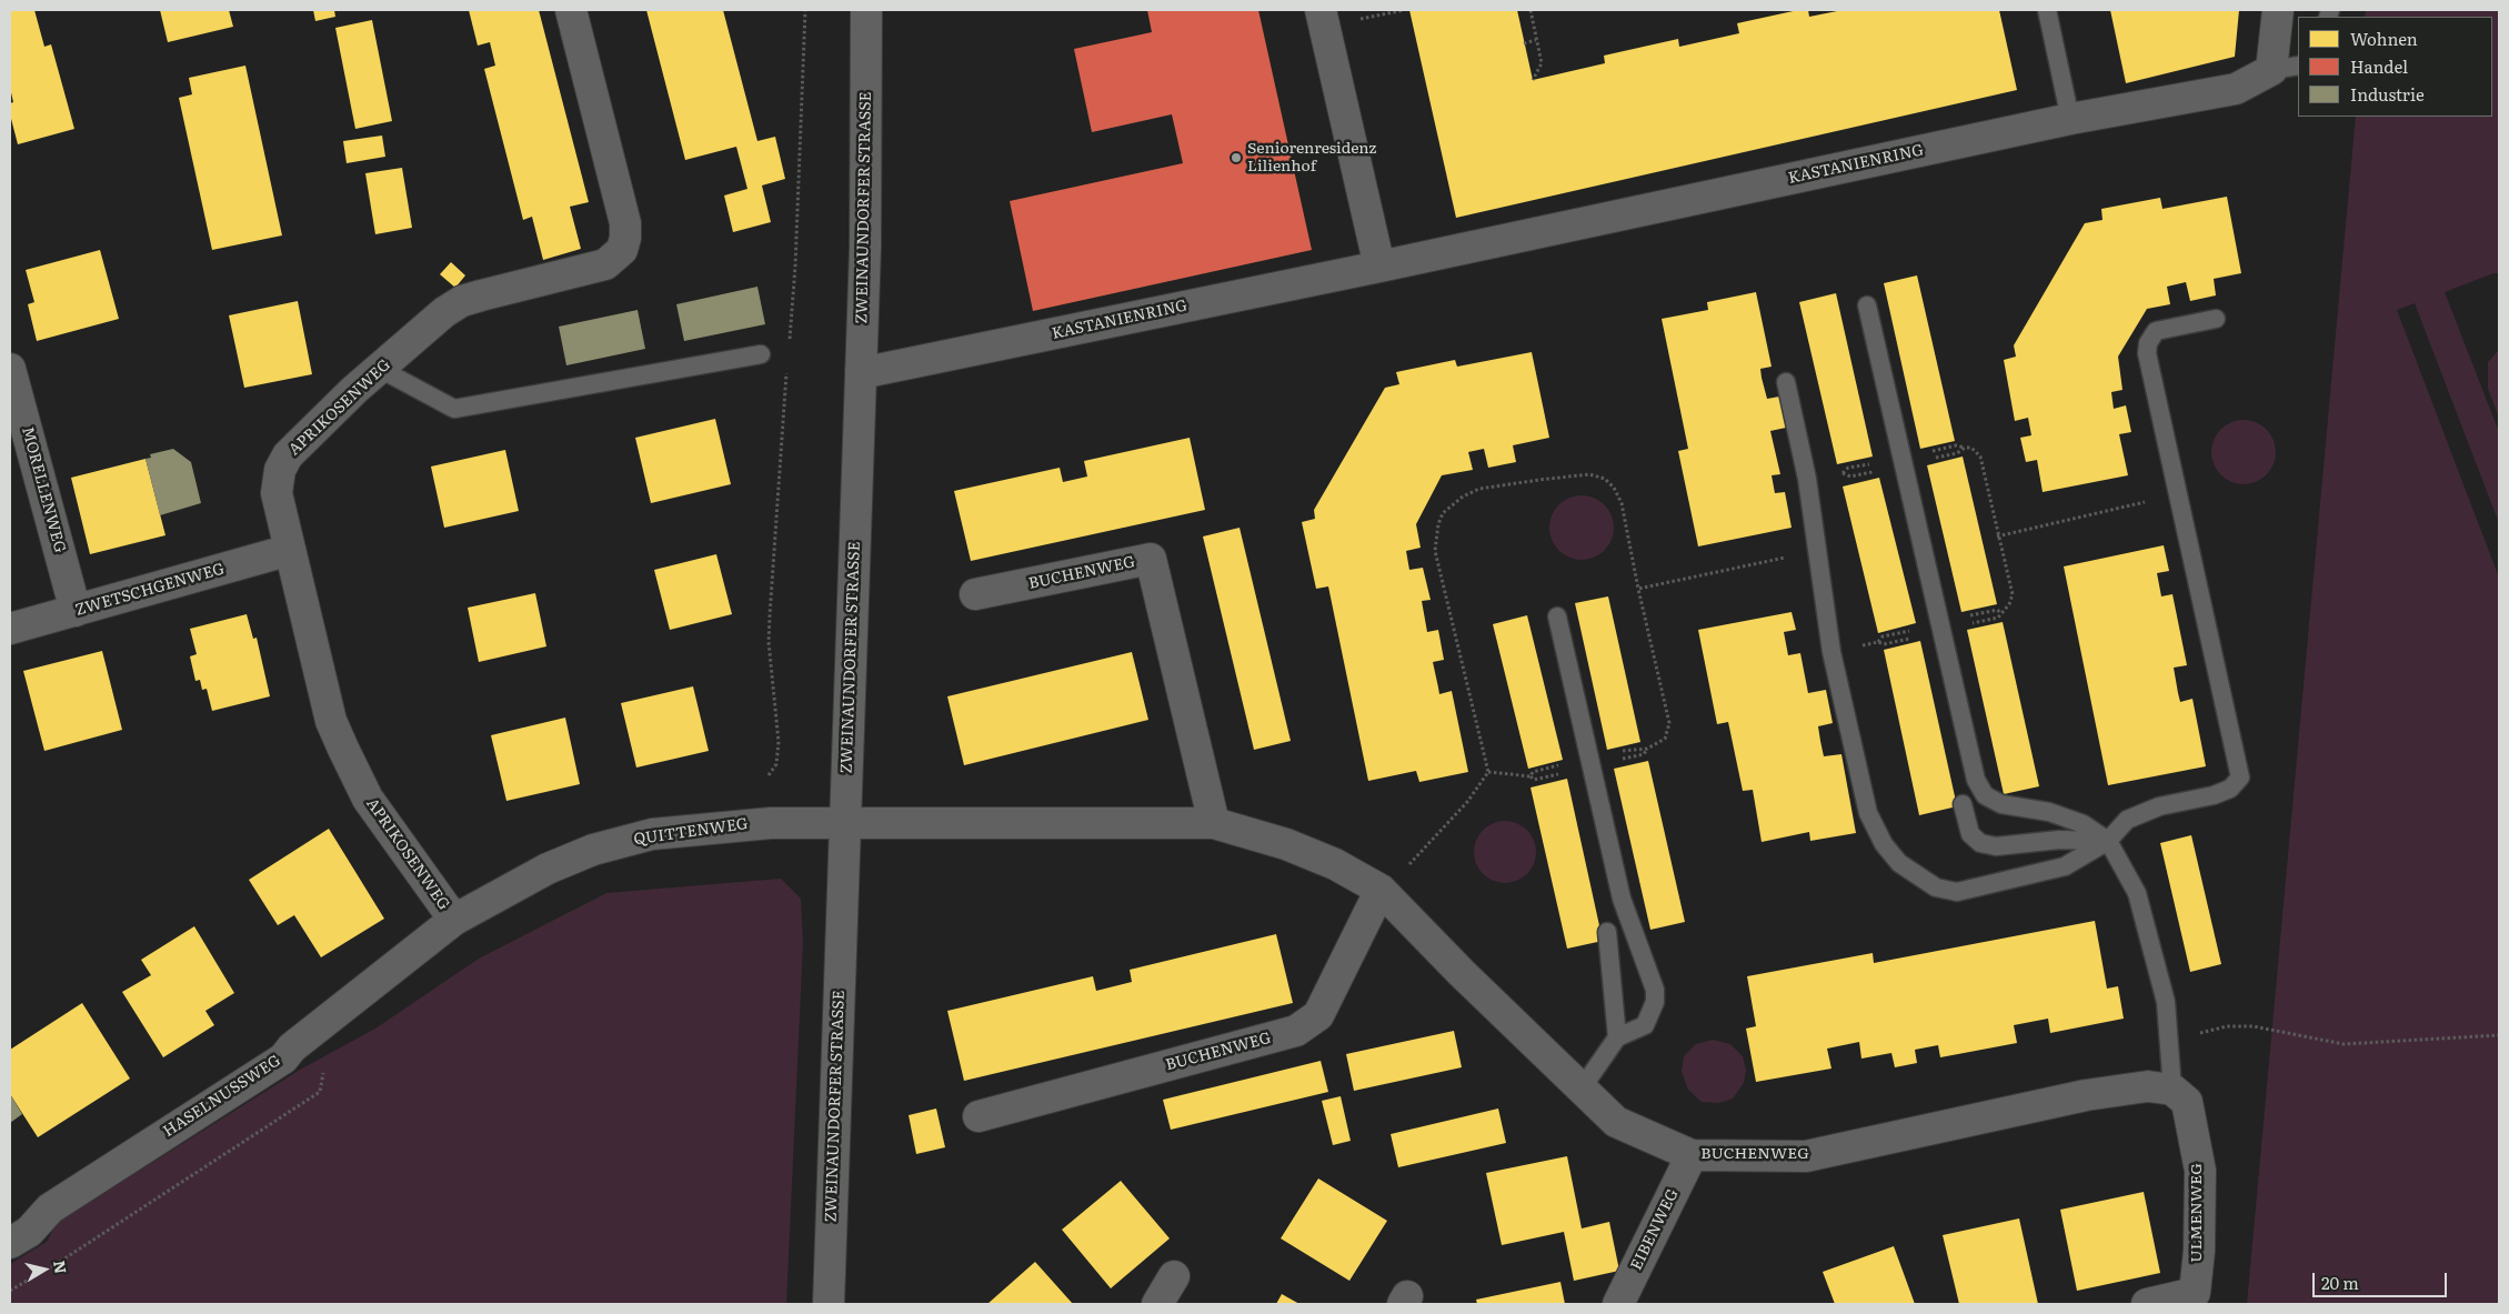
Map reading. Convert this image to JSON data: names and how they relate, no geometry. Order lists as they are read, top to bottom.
{
  "streets": {
    "street": [
      "KASTANIENRING",
      "ZWEINAUNDORFER STRASSE",
      "APRIKOSENWEG",
      "MORELLENWEG",
      "BUCHENWEG",
      "ZWETSCHGENWEG",
      "QUITTENWEG",
      "HASELNUSSWEG",
      "ULMENWEG",
      "EIBENWEG"
    ]
  },
  "crossings": [
    ["KASTANIENRING", "ZWEINAUNDORFER STRASSE"],
    ["ZWEINAUNDORFER STRASSE", "BUCHENWEG"],
    ["ZWEINAUNDORFER STRASSE", "QUITTENWEG"],
    ["APRIKOSENWEG", "ZWETSCHGENWEG"],
    ["APRIKOSENWEG", "QUITTENWEG"],
    ["APRIKOSENWEG", "HASELNUSSWEG"],
    ["MORELLENWEG", "ZWETSCHGENWEG"],
    ["BUCHENWEG", "QUITTENWEG"],
    ["BUCHENWEG", "ULMENWEG"],
    ["BUCHENWEG", "EIBENWEG"],
    ["QUITTENWEG", "HASELNUSSWEG"]
  ],
  "places": ["Seniorenresidenz Lilienhof"],
  "legend": ["Wohnen", "Handel", "Industrie"],
  "scale_bar": "20 m",
  "north": "right"
}
